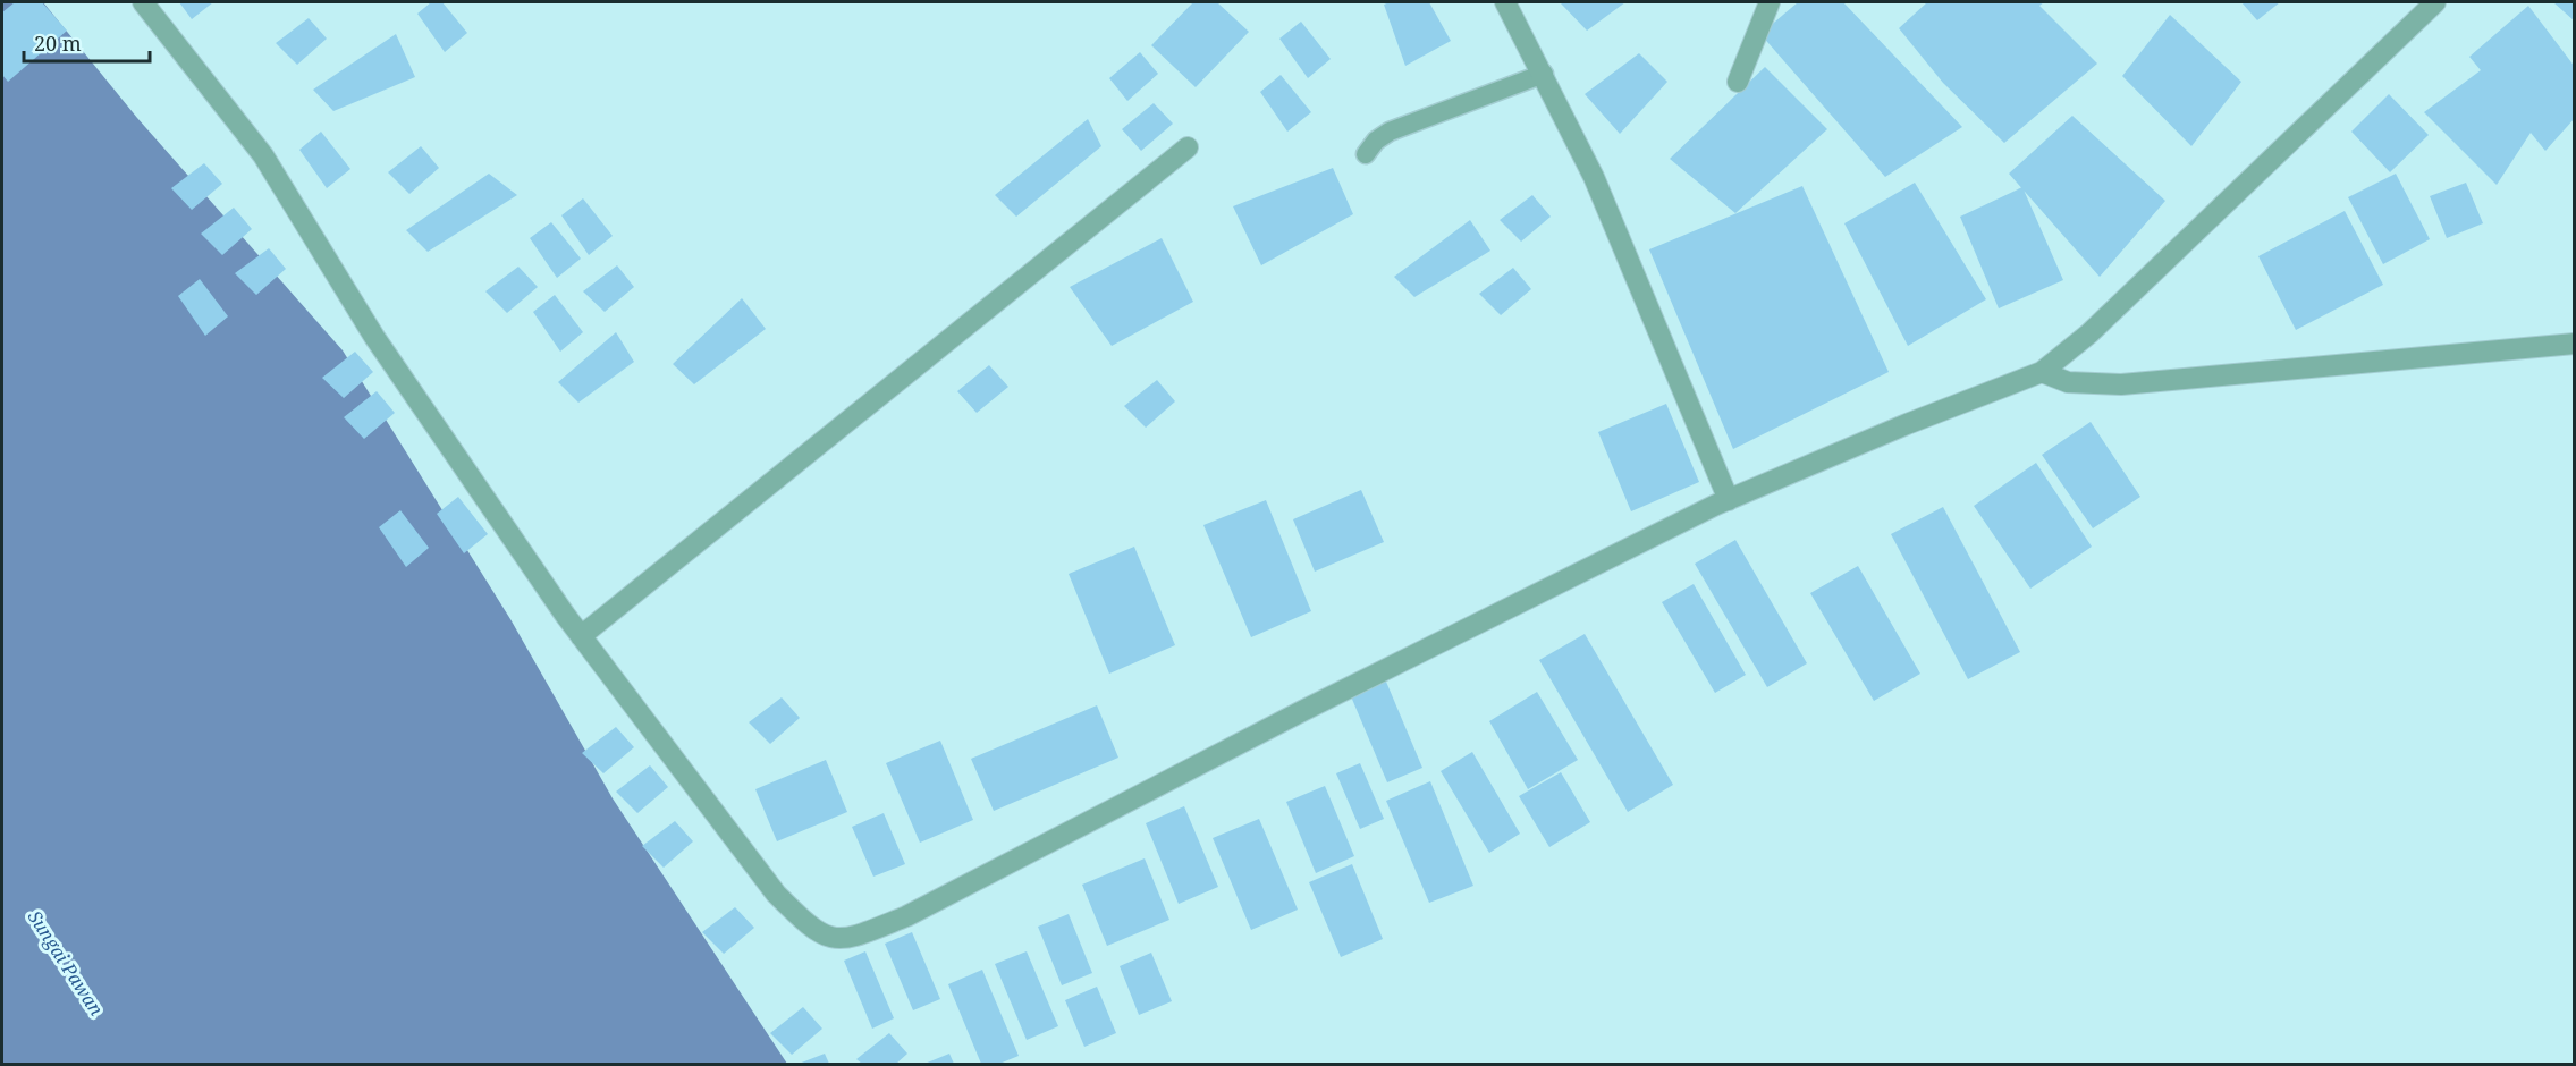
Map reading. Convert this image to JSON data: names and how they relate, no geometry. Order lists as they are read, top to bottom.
{
  "water": ["Sungai Pawan"],
  "scale_bar": "20 m"
}
